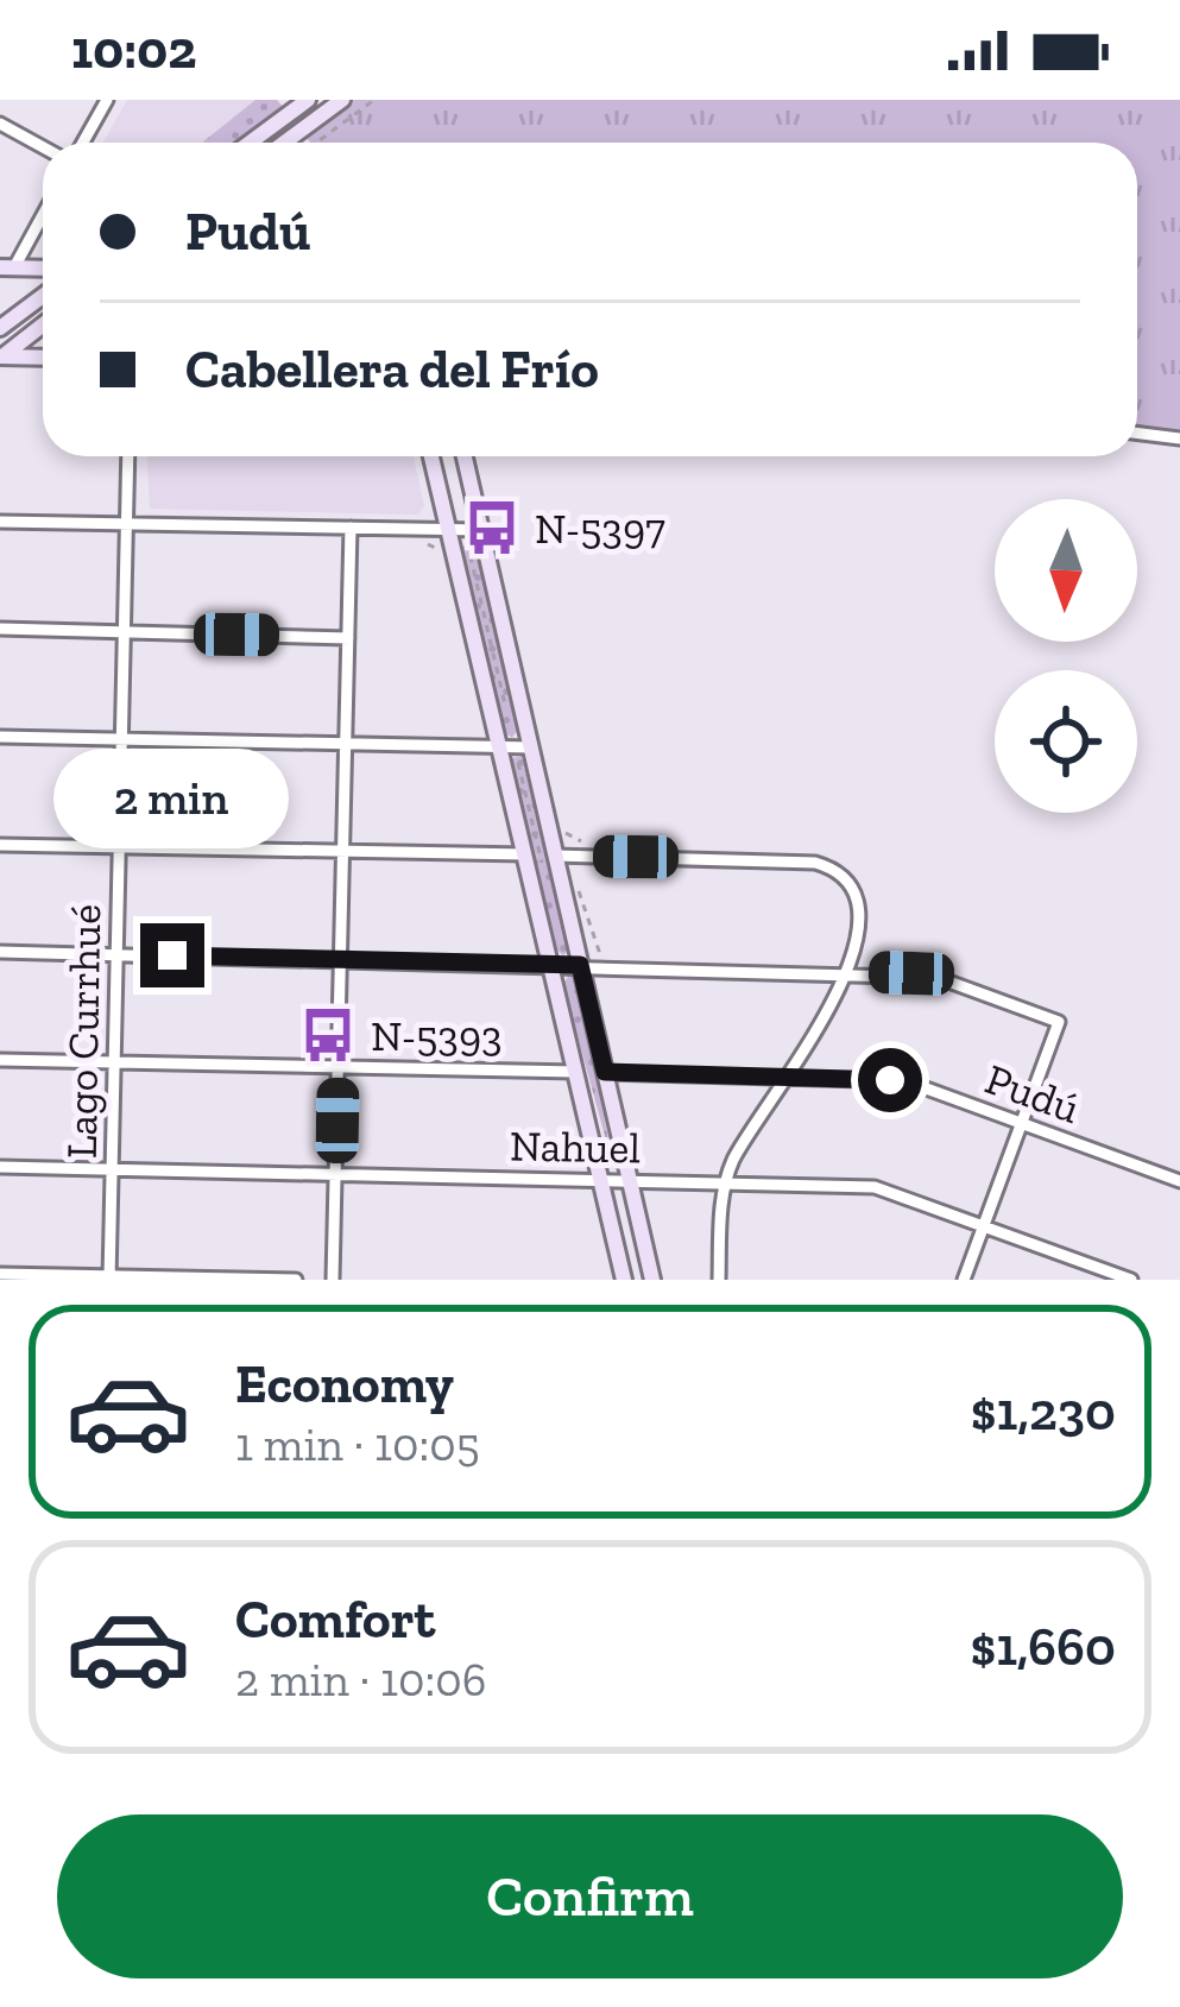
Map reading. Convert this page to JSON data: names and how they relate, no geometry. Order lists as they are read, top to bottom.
{
  "streets": {
    "street": ["Lago Currhué", "Pudú", "Nahuel"]
  },
  "crossings": [
    ["Lago Currhué", "Nahuel"]
  ],
  "places": {
    "bus stop": ["N-5397", "N-5393"]
  },
  "north": "bottom",
  "page": {
    "status": "10:02",
    "banner": ["Pudú", "Cabellera del Frío"],
    "bubble": "2 min",
    "list": [
      {
        "name": "Economy",
        "note": "1 min · 10:05",
        "value": "$1,230"
      },
      {
        "name": "Comfort",
        "note": "2 min · 10:06",
        "value": "$1,660"
      }
    ],
    "buttons": "Confirm"
  }
}
